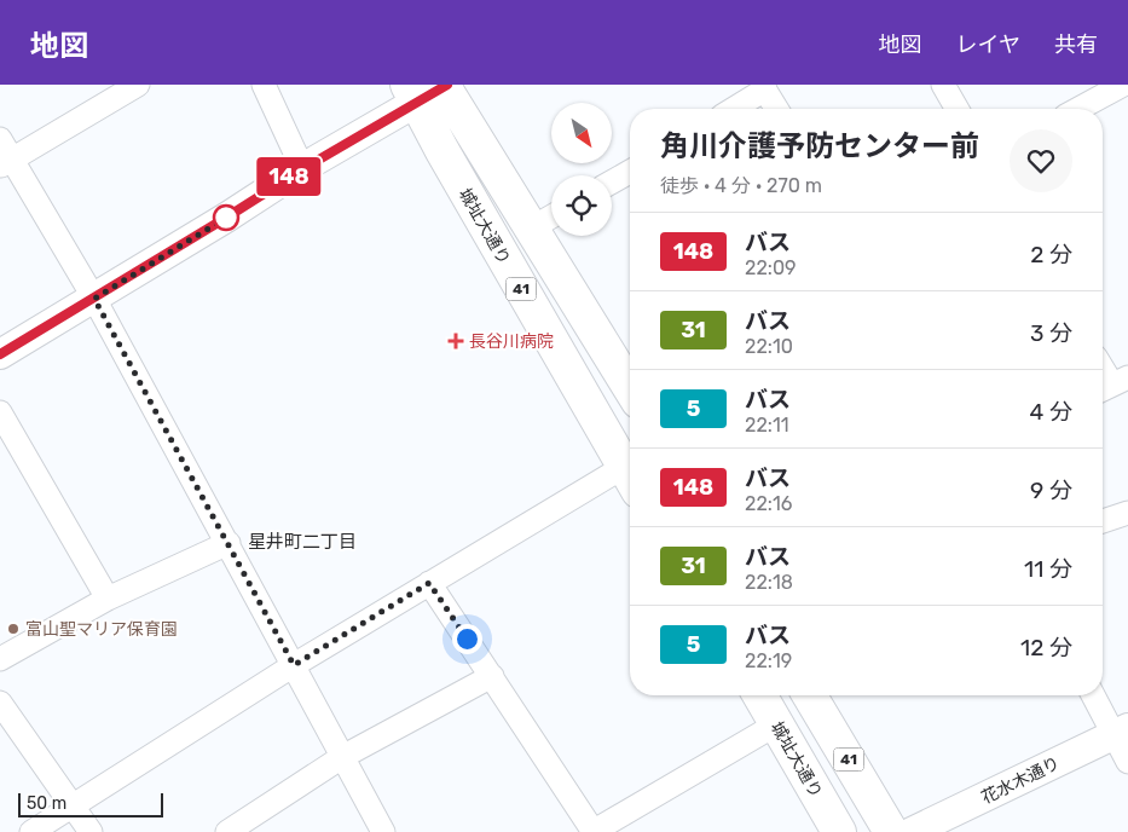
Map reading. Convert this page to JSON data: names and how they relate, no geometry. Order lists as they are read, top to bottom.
{
  "streets": {
    "highway": ["城址大通り", "41"],
    "street": ["花水木通り"]
  },
  "crossings": [
    ["城址大通り", "41"]
  ],
  "districts": ["星井町二丁目"],
  "places": {
    "health": ["長谷川病院"],
    "other": ["富山聖マリア保育園"]
  },
  "lines": ["bus line 148"],
  "scale_bar": "50 m",
  "north": "bottom right",
  "page": {
    "header": "地図",
    "nav": ["地図", "レイヤ", "共有"],
    "on_map": "148",
    "heading": ["角川介護予防センター前", "徒歩 · 4 分 · 270 m"],
    "list": [
      {
        "mark": "148",
        "name": "バス",
        "note": "22:09",
        "value": "2 分"
      },
      {
        "mark": "31",
        "name": "バス",
        "note": "22:10",
        "value": "3 分"
      },
      {
        "mark": "5",
        "name": "バス",
        "note": "22:11",
        "value": "4 分"
      },
      {
        "mark": "148",
        "name": "バス",
        "note": "22:16",
        "value": "9 分"
      },
      {
        "mark": "31",
        "name": "バス",
        "note": "22:18",
        "value": "11 分"
      },
      {
        "mark": "5",
        "name": "バス",
        "note": "22:19",
        "value": "12 分"
      }
    ],
    "scale": "50 m"
  }
}
